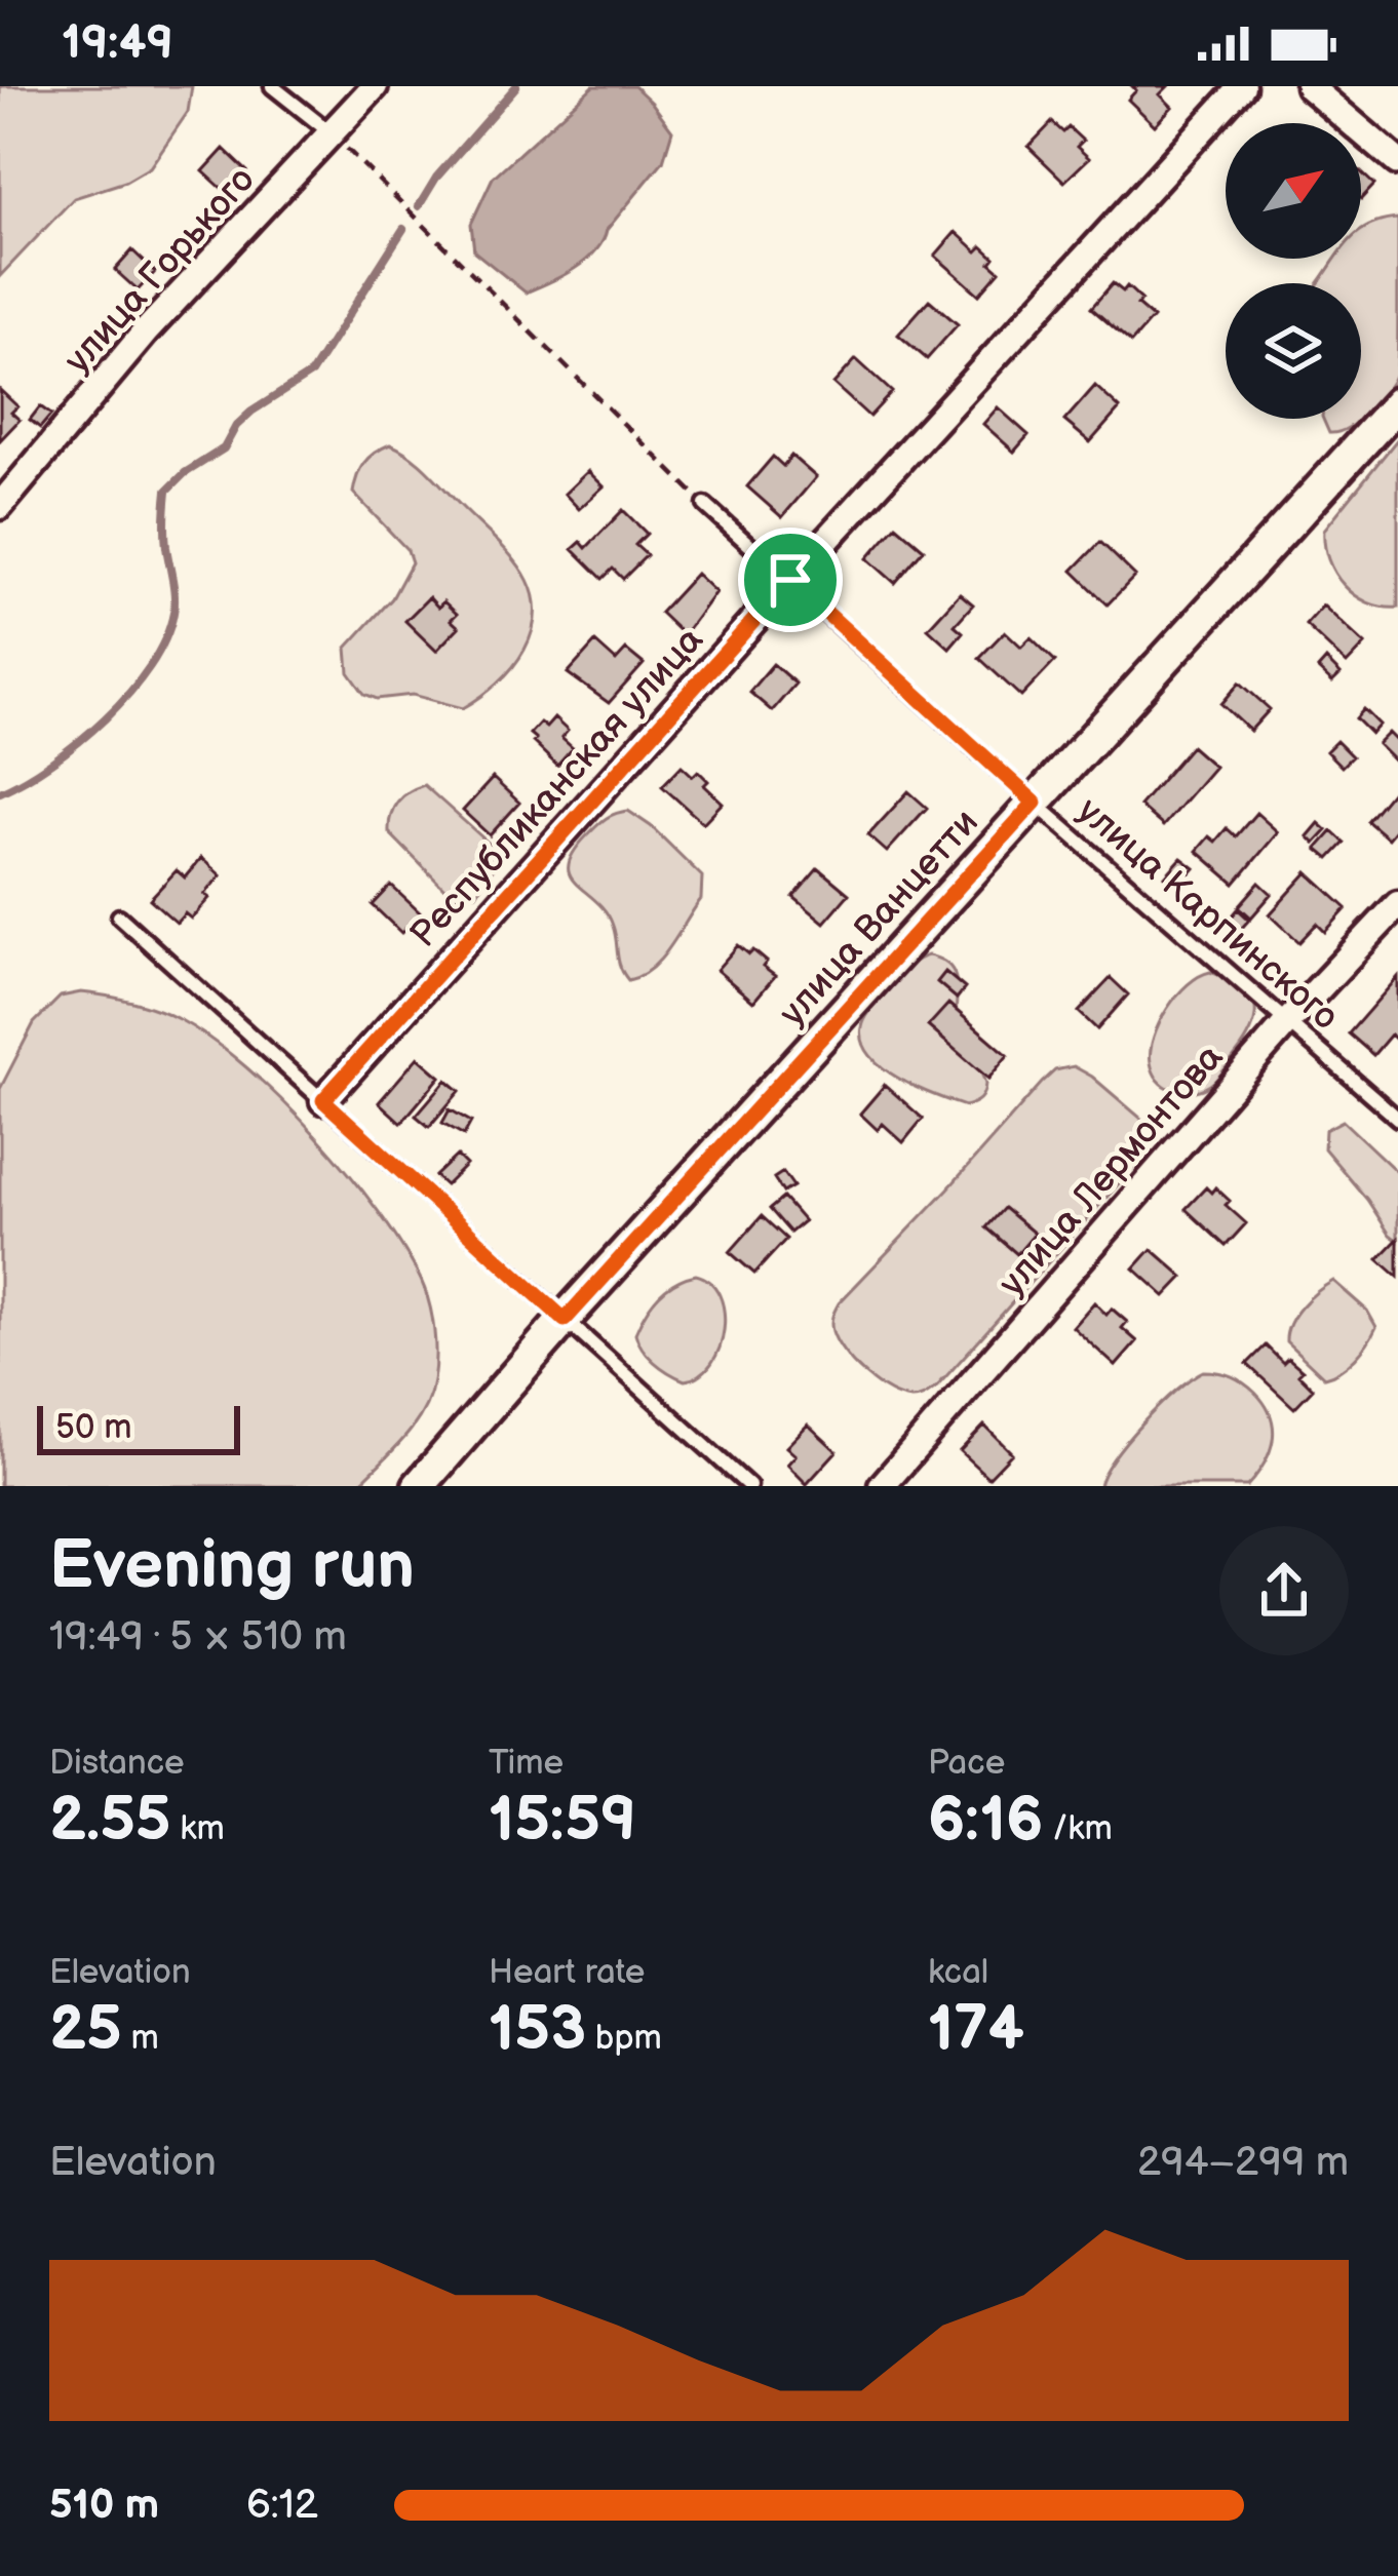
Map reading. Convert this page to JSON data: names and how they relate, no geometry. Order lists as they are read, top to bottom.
{
  "streets": {
    "street": [
      "улица Горького",
      "Республиканская улица",
      "улица Ванцетти",
      "улица Лермонтова"
    ],
    "lane": ["улица Карпинского"]
  },
  "crossings": [
    ["Республиканская улица", "улица Карпинского"],
    ["улица Карпинского", "улица Ванцетти"],
    ["улица Карпинского", "улица Лермонтова"]
  ],
  "scale_bar": "50 m",
  "north": "top right",
  "page": {
    "status": "19:49",
    "scale": "50 m",
    "heading": ["Evening run", "19:49 · 5 × 510 m"],
    "stats": [
      ["Distance", "2.55 km"],
      ["Time", "15:59"],
      ["Pace", "6:16 /km"],
      ["Elevation", "25 m"],
      ["Heart rate", "153 bpm"],
      ["kcal", "174"]
    ],
    "chart": ["Elevation", "294–299 m"],
    "list": [
      {
        "name": "510 m",
        "note": "6:12"
      }
    ]
  }
}
